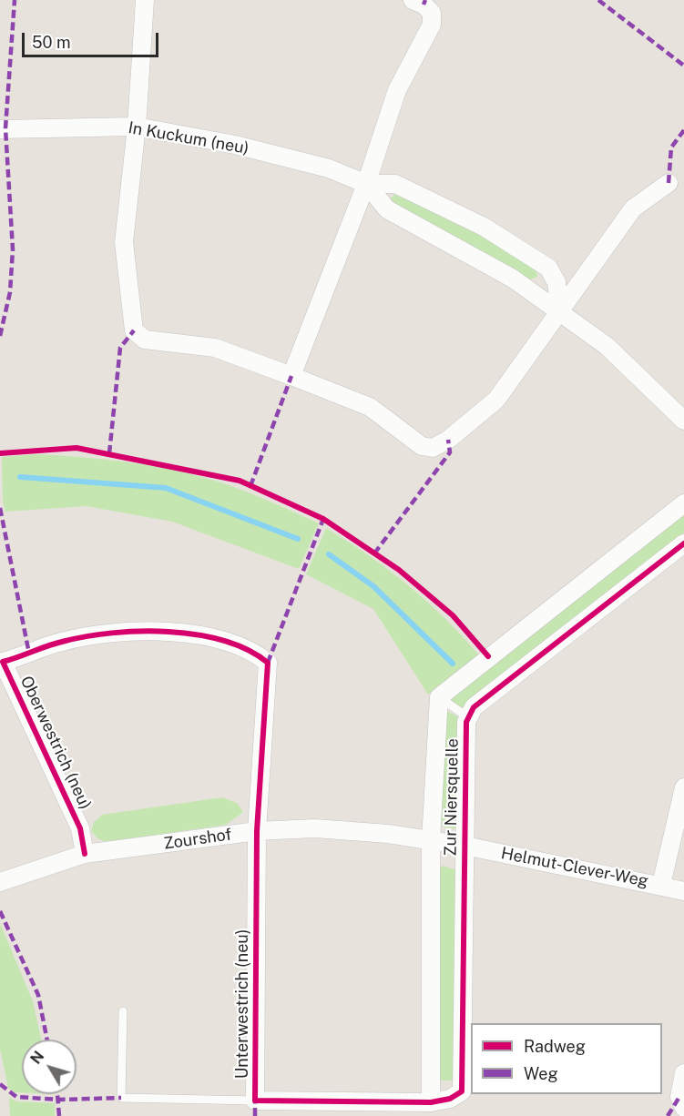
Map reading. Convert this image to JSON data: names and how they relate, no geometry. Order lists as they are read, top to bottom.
{
  "streets": {
    "street": [
      "In Kuckum (neu)",
      "Oberwestrich (neu)",
      "Zur Niersquelle",
      "Zourshof",
      "Helmut-Clever-Weg",
      "Unterwestrich (neu)"
    ]
  },
  "crossings": [
    ["Oberwestrich (neu)", "Zourshof"],
    ["Oberwestrich (neu)", "Unterwestrich (neu)"],
    ["Zur Niersquelle", "Zourshof"],
    ["Zur Niersquelle", "Helmut-Clever-Weg"],
    ["Zur Niersquelle", "Unterwestrich (neu)"],
    ["Zourshof", "Helmut-Clever-Weg"],
    ["Zourshof", "Unterwestrich (neu)"]
  ],
  "legend": ["Radweg", "Weg"],
  "scale_bar": "50 m",
  "north": "top left"
}
